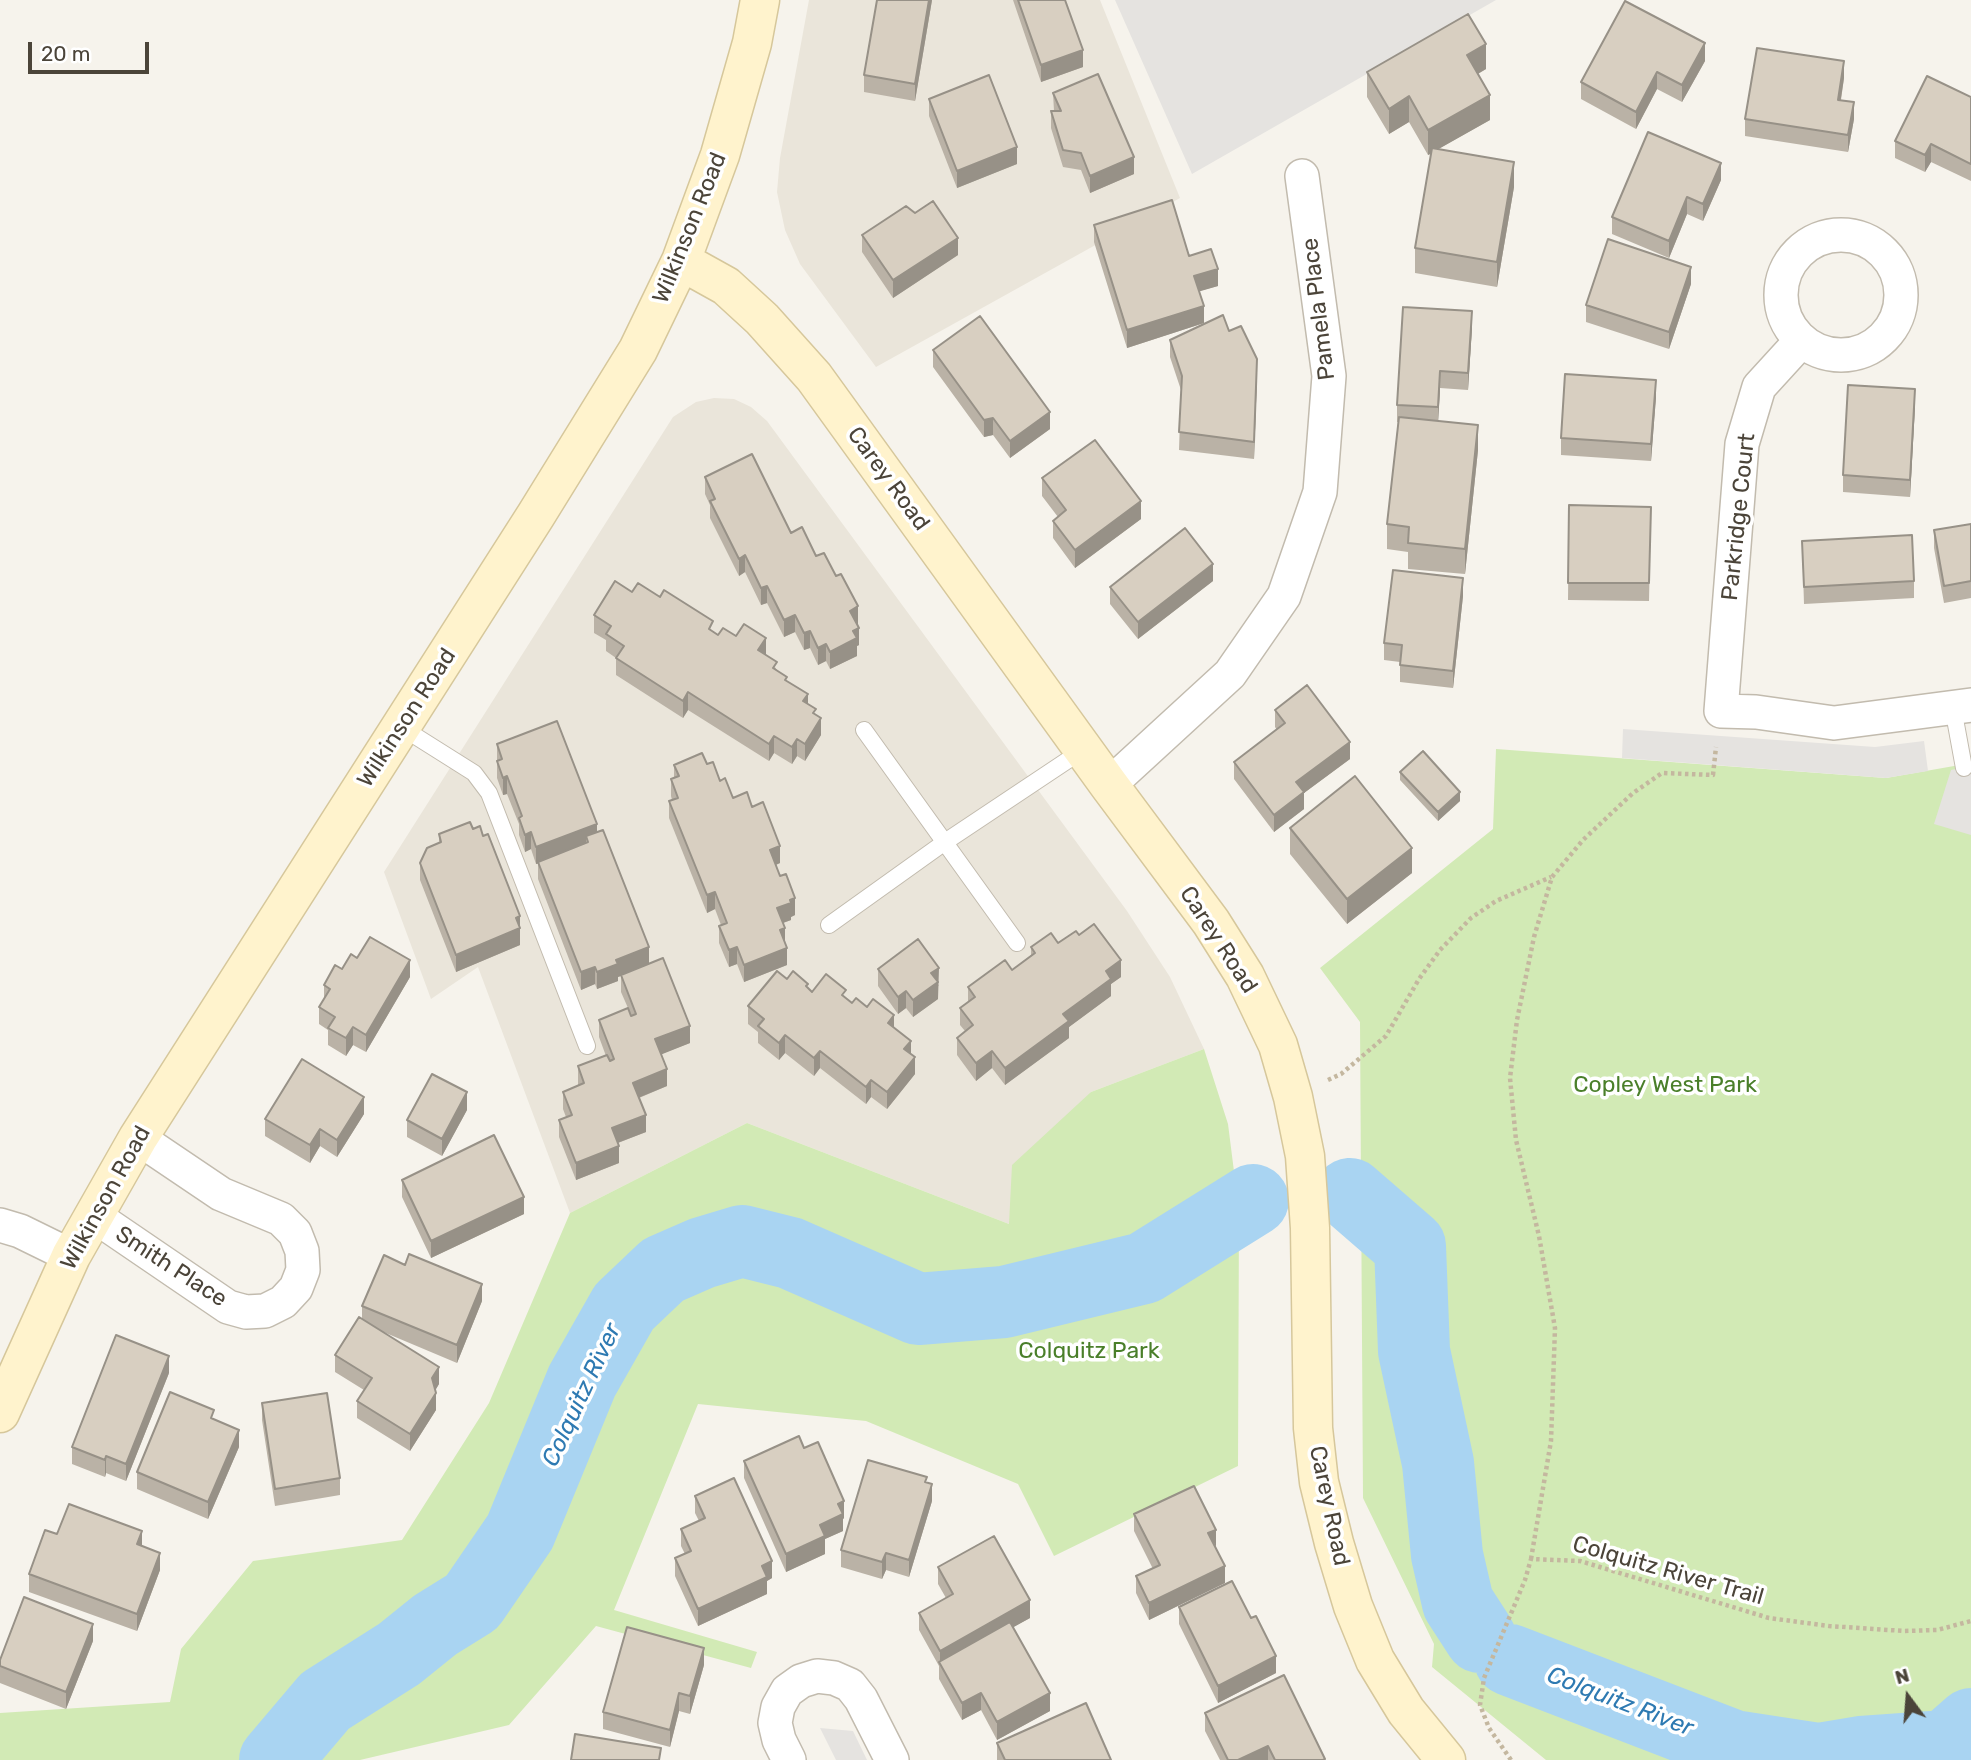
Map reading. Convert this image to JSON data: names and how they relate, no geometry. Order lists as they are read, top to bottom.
{
  "streets": {
    "street": [
      "Wilkinson Road",
      "Pamela Place",
      "Carey Road",
      "Parkridge Court",
      "Smith Place"
    ],
    "path": ["Colquitz River Trail"]
  },
  "crossings": [
    ["Wilkinson Road", "Carey Road"],
    ["Wilkinson Road", "Smith Place"],
    ["Pamela Place", "Carey Road"]
  ],
  "water": ["Colquitz River"],
  "parks": ["Copley West Park", "Colquitz Park"],
  "scale_bar": "20 m",
  "north": "top"
}
